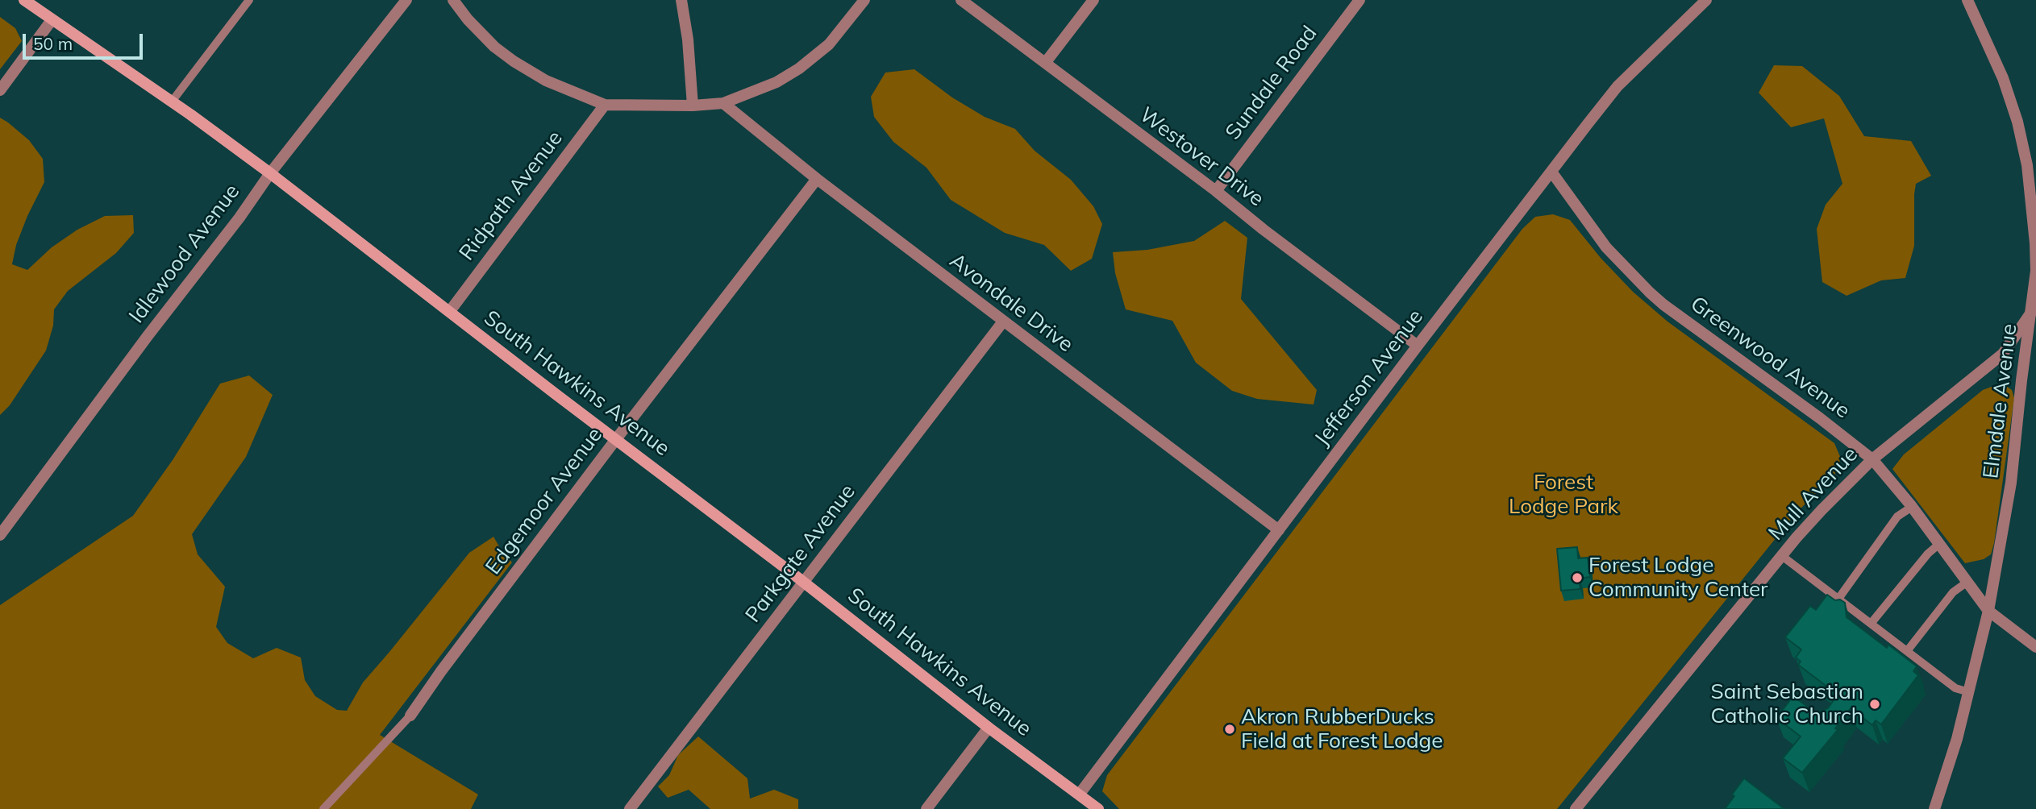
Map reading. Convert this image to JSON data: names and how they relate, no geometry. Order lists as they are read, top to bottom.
{
  "streets": {
    "main road": ["South Hawkins Avenue"],
    "street": [
      "Sundale Road",
      "Westover Drive",
      "Ridpath Avenue",
      "Idlewood Avenue",
      "Avondale Drive",
      "Greenwood Avenue",
      "Jefferson Avenue",
      "Elmdale Avenue",
      "Mull Avenue",
      "Edgemoor Avenue",
      "Parkgate Avenue"
    ]
  },
  "crossings": [
    ["Sundale Road", "Westover Drive"],
    ["Westover Drive", "Jefferson Avenue"],
    ["Ridpath Avenue", "South Hawkins Avenue"],
    ["Idlewood Avenue", "South Hawkins Avenue"],
    ["Avondale Drive", "Jefferson Avenue"],
    ["Avondale Drive", "Edgemoor Avenue"],
    ["Avondale Drive", "Parkgate Avenue"],
    ["Greenwood Avenue", "Jefferson Avenue"],
    ["Greenwood Avenue", "Elmdale Avenue"],
    ["Greenwood Avenue", "Mull Avenue"],
    ["Jefferson Avenue", "South Hawkins Avenue"],
    ["South Hawkins Avenue", "Edgemoor Avenue"],
    ["South Hawkins Avenue", "Parkgate Avenue"],
    ["Elmdale Avenue", "Mull Avenue"]
  ],
  "parks": ["Forest Lodge Park"],
  "places": ["Forest Lodge Community Center", "Saint Sebastian Catholic Church", "Akron RubberDucks Field at Forest Lodge"],
  "scale_bar": "50 m"
}
